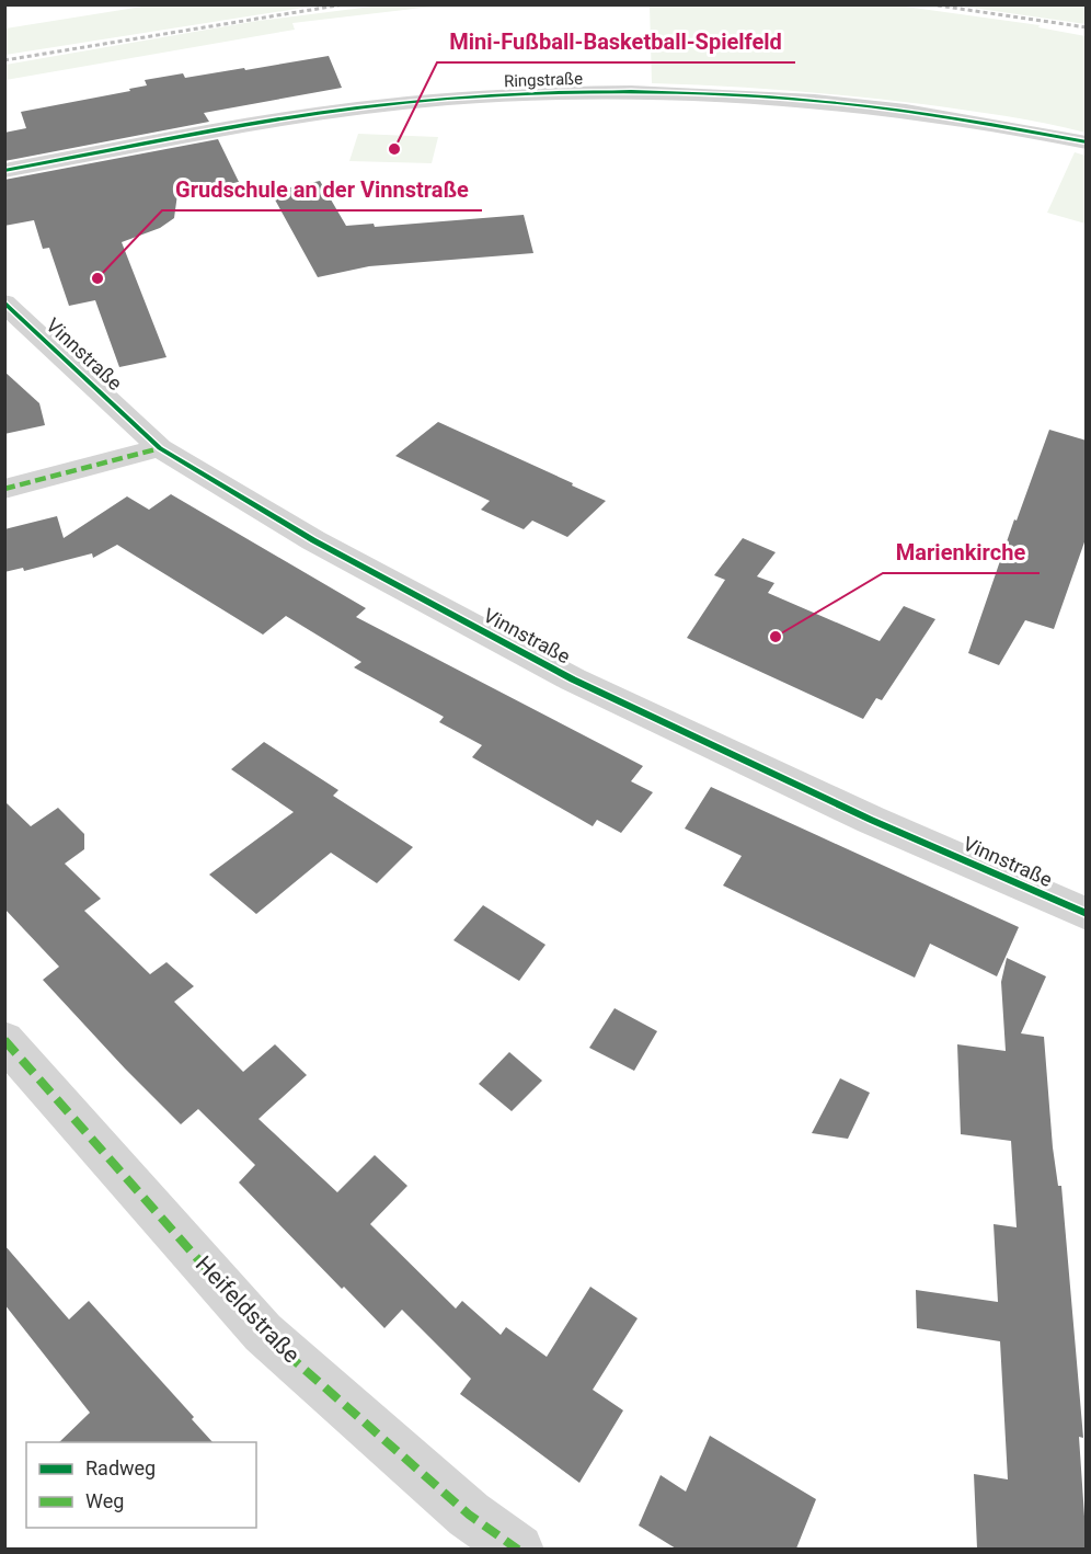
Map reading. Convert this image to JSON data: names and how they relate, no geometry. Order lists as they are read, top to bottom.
{
  "streets": {
    "street": ["Ringstraße", "Vinnstraße", "Heifeldstraße"]
  },
  "places": ["Mini-Fußball-Basketball-Spielfeld", "Grudschule an der Vinnstraße", "Marienkirche"],
  "legend": ["Radweg", "Weg"]
}
